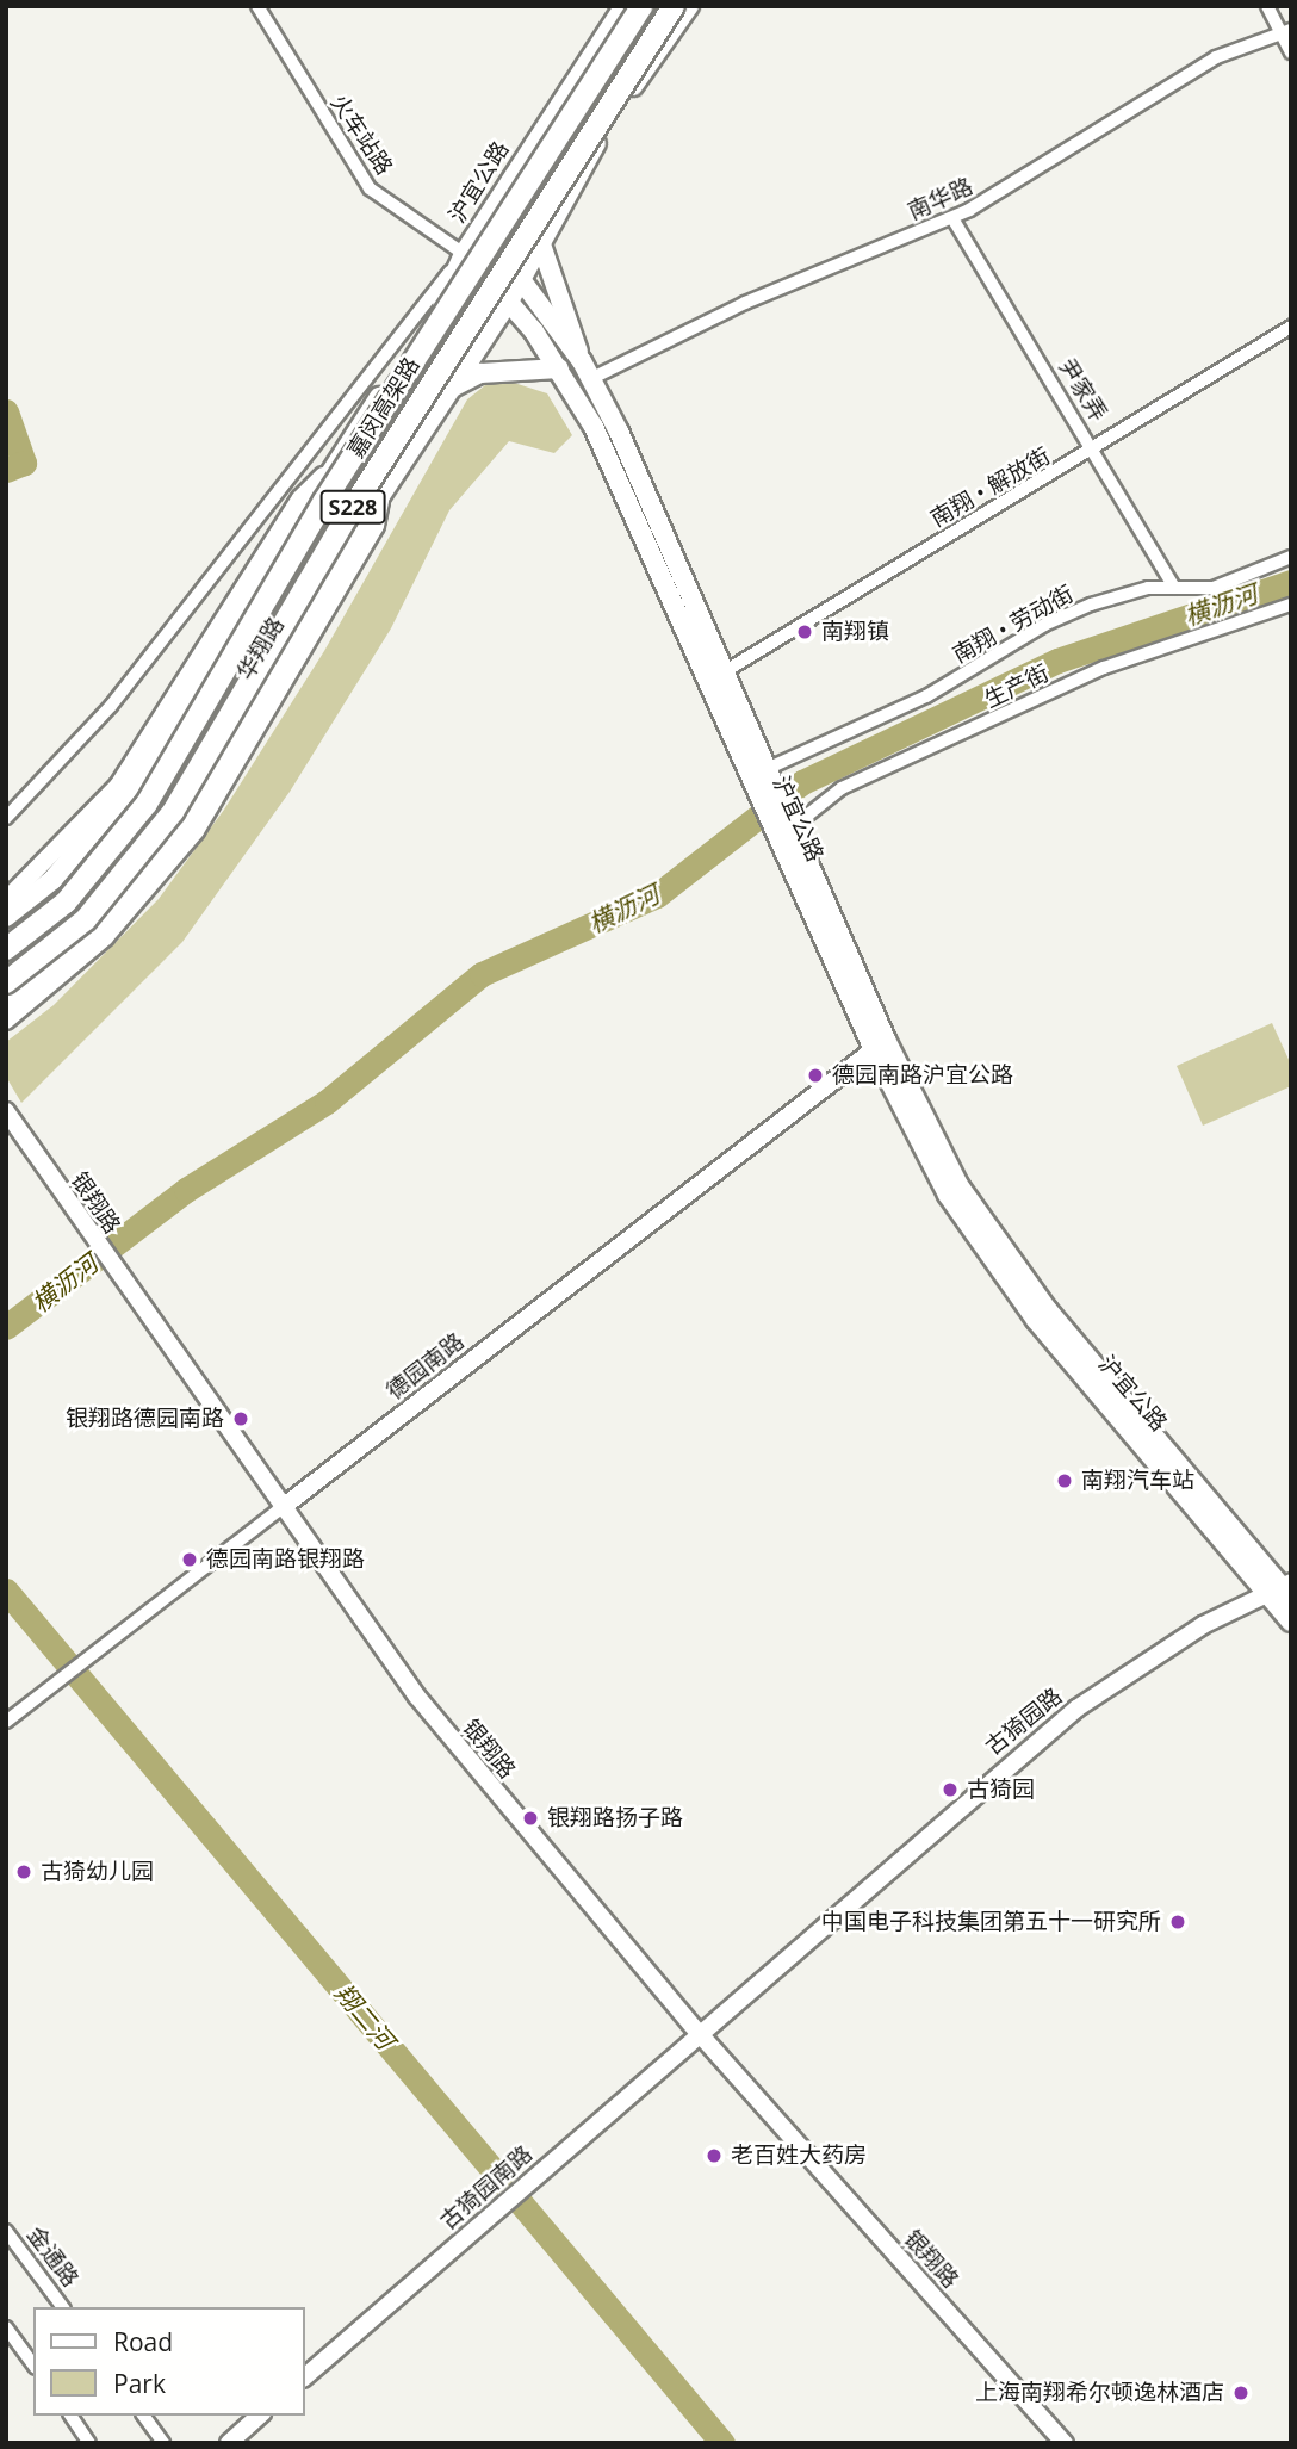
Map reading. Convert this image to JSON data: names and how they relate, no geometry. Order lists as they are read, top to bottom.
{
  "streets": {
    "highway": ["嘉闵高架路", "S228"],
    "main road": ["沪宜公路", "华翔路"],
    "street": [
      "火车站路",
      "南华路",
      "尹家弄",
      "南翔 • 解放街",
      "南翔 • 劳动街",
      "生产街",
      "银翔路",
      "德园南路",
      "古猗园路",
      "古猗园南路",
      "金通路"
    ]
  },
  "crossings": [
    ["火车站路", "沪宜公路"],
    ["火车站路", "华翔路"],
    ["沪宜公路", "南华路"],
    ["沪宜公路", "南翔 • 解放街"],
    ["沪宜公路", "南翔 • 劳动街"],
    ["沪宜公路", "华翔路"],
    ["沪宜公路", "生产街"],
    ["沪宜公路", "德园南路"],
    ["沪宜公路", "古猗园路"],
    ["南华路", "尹家弄"],
    ["尹家弄", "南翔 • 解放街"],
    ["尹家弄", "南翔 • 劳动街"],
    ["银翔路", "德园南路"],
    ["银翔路", "古猗园路"],
    ["银翔路", "古猗园南路"],
    ["古猗园路", "古猗园南路"]
  ],
  "water": ["横沥河", "翔二河"],
  "places": [
    "南翔镇",
    "德园南路沪宜公路",
    "银翔路德园南路",
    "南翔汽车站",
    "德园南路银翔路",
    "古猗园",
    "银翔路扬子路",
    "古猗幼儿园",
    "中国电子科技集团第五十一研究所",
    "老百姓大药房",
    "上海南翔希尔顿逸林酒店"
  ],
  "legend": ["Road", "Park"]
}
